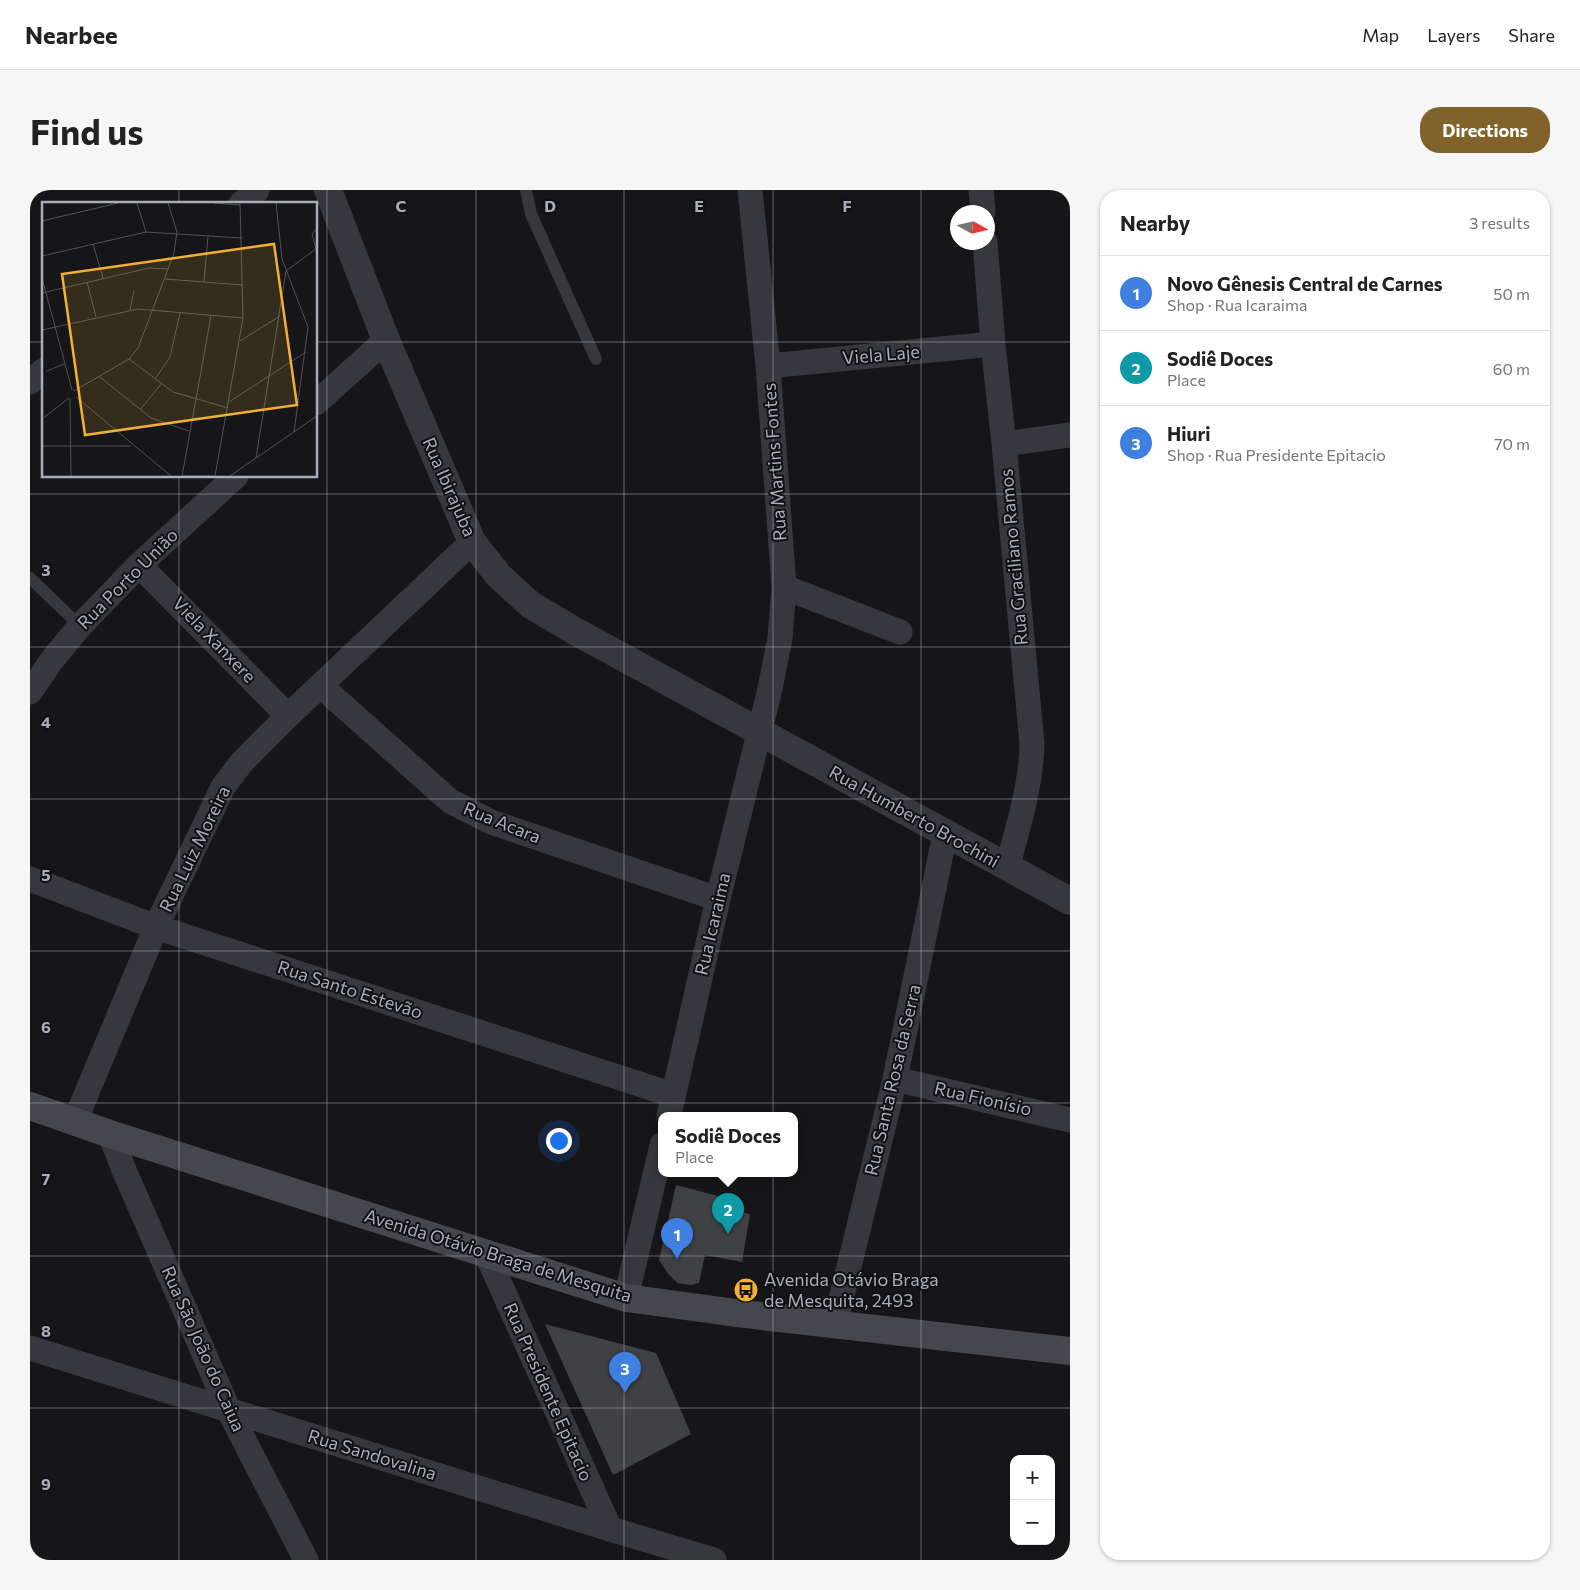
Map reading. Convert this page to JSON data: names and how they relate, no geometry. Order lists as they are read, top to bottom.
{
  "streets": {
    "main road": ["Avenida Otávio Braga de Mesquita"],
    "street": [
      "Viela Laje",
      "Rua Martins Fontes",
      "Rua Ibirajuba",
      "Rua Graciliano Ramos",
      "Rua Porto União",
      "Viela Xanxere",
      "Rua Humberto Brochini",
      "Rua Acara",
      "Rua Luiz Moreira",
      "Rua Icaraima",
      "Rua Santo Estevão",
      "Rua Santa Rosa da Serra",
      "Rua Fionísio",
      "Rua São João do Caiua",
      "Rua Presidente Epitacio",
      "Rua Sandovalina"
    ]
  },
  "crossings": [
    ["Viela Laje", "Rua Martins Fontes"],
    ["Viela Laje", "Rua Graciliano Ramos"],
    ["Rua Martins Fontes", "Rua Ibirajuba"],
    ["Rua Martins Fontes", "Rua Humberto Brochini"],
    ["Rua Martins Fontes", "Rua Icaraima"],
    ["Rua Ibirajuba", "Rua Humberto Brochini"],
    ["Rua Ibirajuba", "Rua Luiz Moreira"],
    ["Rua Ibirajuba", "Rua Icaraima"],
    ["Rua Graciliano Ramos", "Rua Humberto Brochini"],
    ["Rua Porto União", "Viela Xanxere"],
    ["Viela Xanxere", "Rua Luiz Moreira"],
    ["Rua Humberto Brochini", "Rua Icaraima"],
    ["Rua Humberto Brochini", "Rua Santa Rosa da Serra"],
    ["Rua Acara", "Rua Luiz Moreira"],
    ["Rua Acara", "Rua Icaraima"],
    ["Rua Luiz Moreira", "Rua Santo Estevão"],
    ["Rua Luiz Moreira", "Avenida Otávio Braga de Mesquita"],
    ["Rua Icaraima", "Rua Santo Estevão"],
    ["Rua Santa Rosa da Serra", "Rua Fionísio"],
    ["Rua Santa Rosa da Serra", "Avenida Otávio Braga de Mesquita"],
    ["Avenida Otávio Braga de Mesquita", "Rua São João do Caiua"],
    ["Avenida Otávio Braga de Mesquita", "Rua Presidente Epitacio"],
    ["Rua São João do Caiua", "Rua Sandovalina"],
    ["Rua Presidente Epitacio", "Rua Sandovalina"]
  ],
  "places": {
    "bus stop": ["Avenida Otávio Braga de Mesquita, 2493"]
  },
  "north": "right",
  "page": {
    "header": "Nearbee",
    "nav": ["Map", "Layers", "Share"],
    "buttons": "Directions",
    "title": "Find us",
    "heading": ["Nearby", "3 results"],
    "list": [
      {
        "mark": "1",
        "name": "Novo Gênesis Central de Carnes",
        "note": "Shop · Rua Icaraima",
        "value": "50 m"
      },
      {
        "mark": "2",
        "name": "Sodiê Doces",
        "note": "Place",
        "value": "60 m"
      },
      {
        "mark": "3",
        "name": "Hiuri",
        "note": "Shop · Rua Presidente Epitacio",
        "value": "70 m"
      }
    ],
    "popup": ["Sodiê Doces", "Place"],
    "pins": ["2", "1", "3"],
    "map_buttons": ["+", "−"]
  },
  "grid": {
    "columns": [
      "C",
      "D",
      "E",
      "F"
    ],
    "rows": [
      "3",
      "4",
      "5",
      "6",
      "7",
      "8",
      "9"
    ]
  }
}
